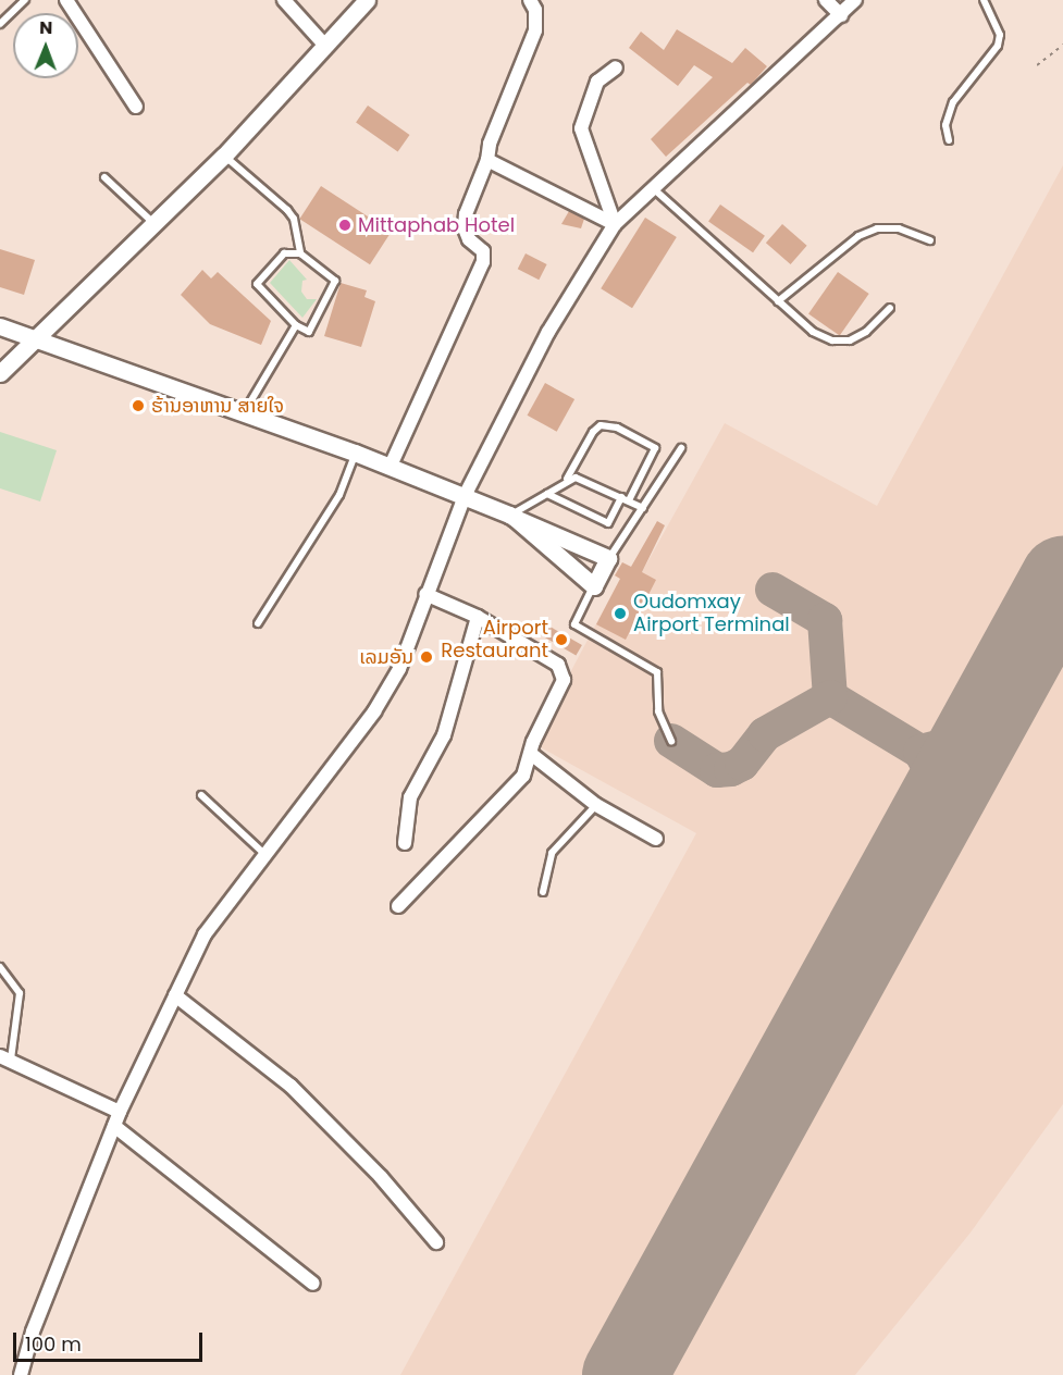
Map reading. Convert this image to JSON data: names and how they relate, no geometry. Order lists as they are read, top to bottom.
{
  "places": [
    "Mittaphab Hotel",
    "ຮ້ານອາຫານ ສາຍໃຈ",
    "Oudomxay Airport Terminal",
    "Airport Restaurant",
    "ເລມອັນ"
  ],
  "scale_bar": "100 m",
  "north": "top"
}
